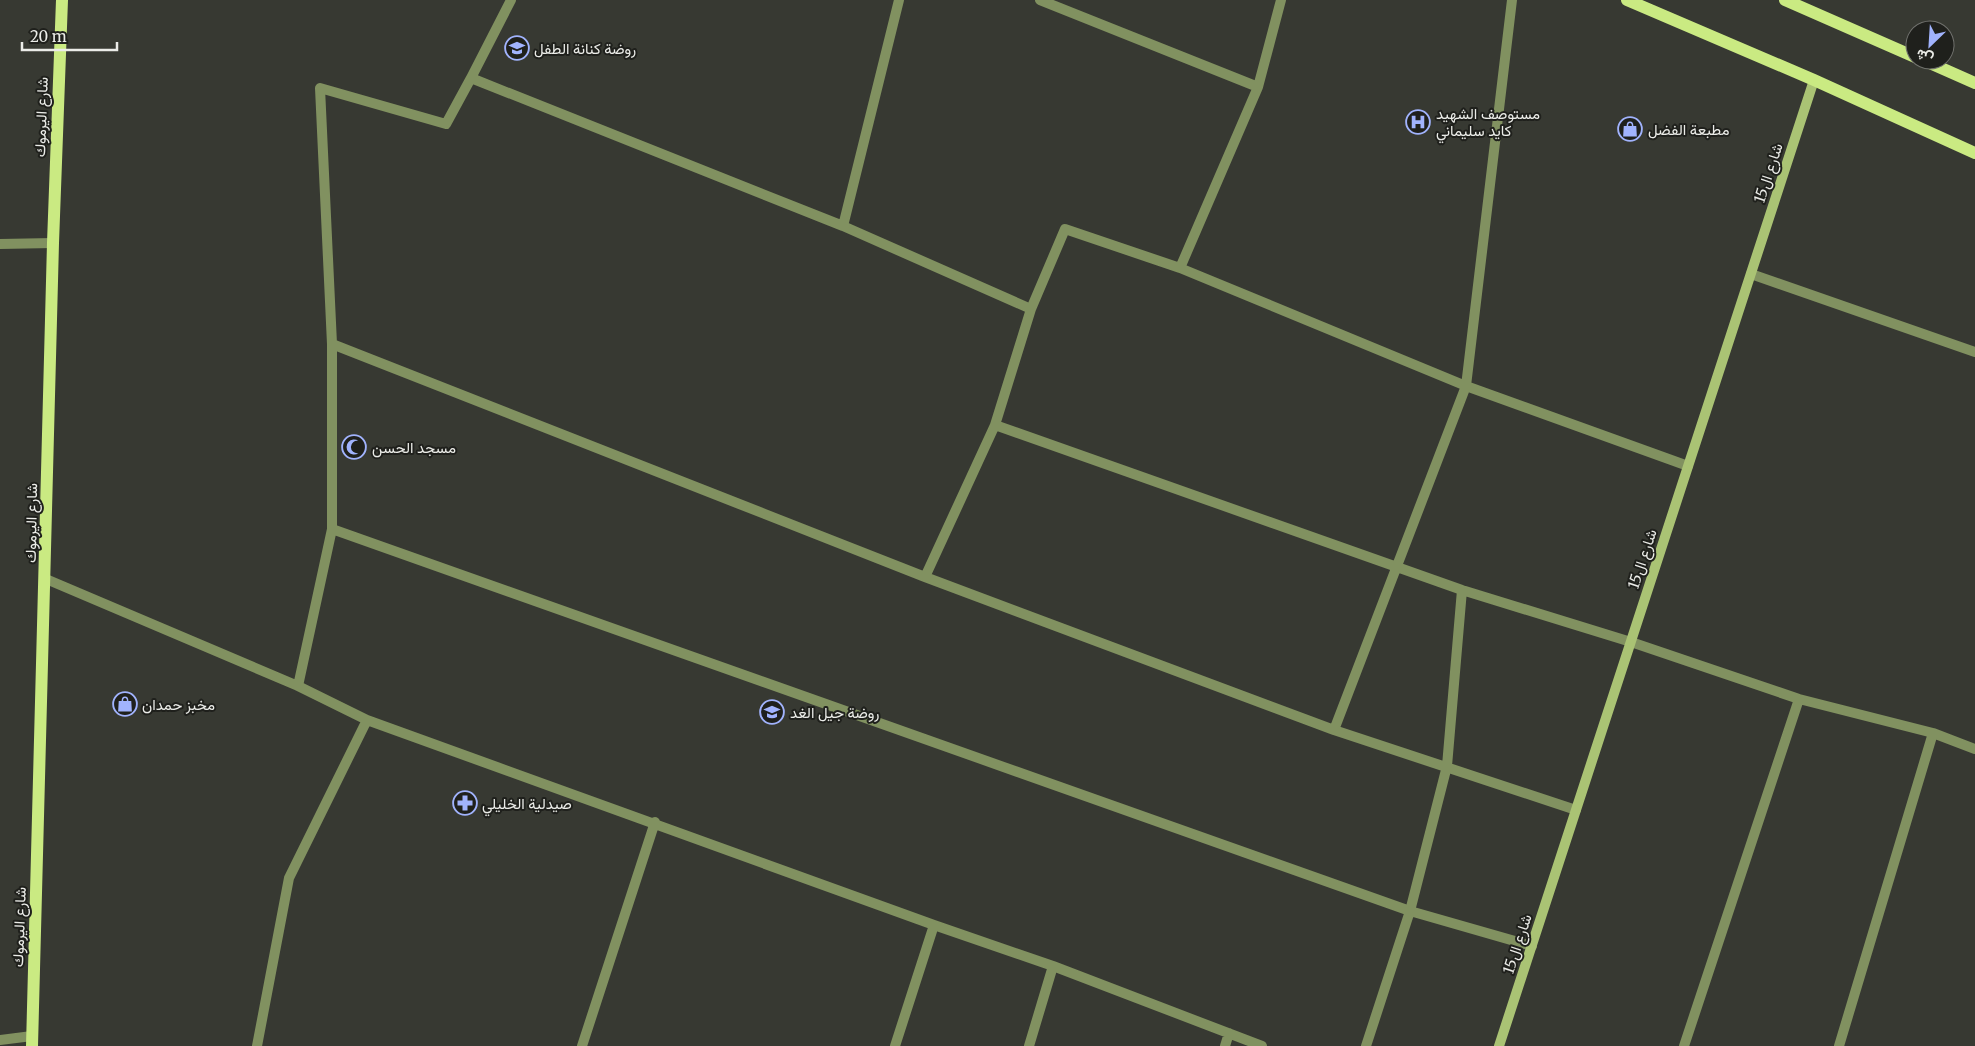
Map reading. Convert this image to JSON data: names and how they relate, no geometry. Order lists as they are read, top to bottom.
{
  "streets": {
    "main road": ["شارع اليرموك", "شارع ال15"]
  },
  "places": {
    "school or university": ["روضة كنانة الطفل", "روضة جيل الغد"],
    "hospital": ["مستوصف الشهيد كايد سليماني"],
    "shop": ["مطبعة الفضل", "مخبز حمدان"],
    "mosque": ["مسجد الحسن"],
    "pharmacy": ["صيدلية الخليلي"]
  },
  "scale_bar": "20 m",
  "north": "bottom left"
}
